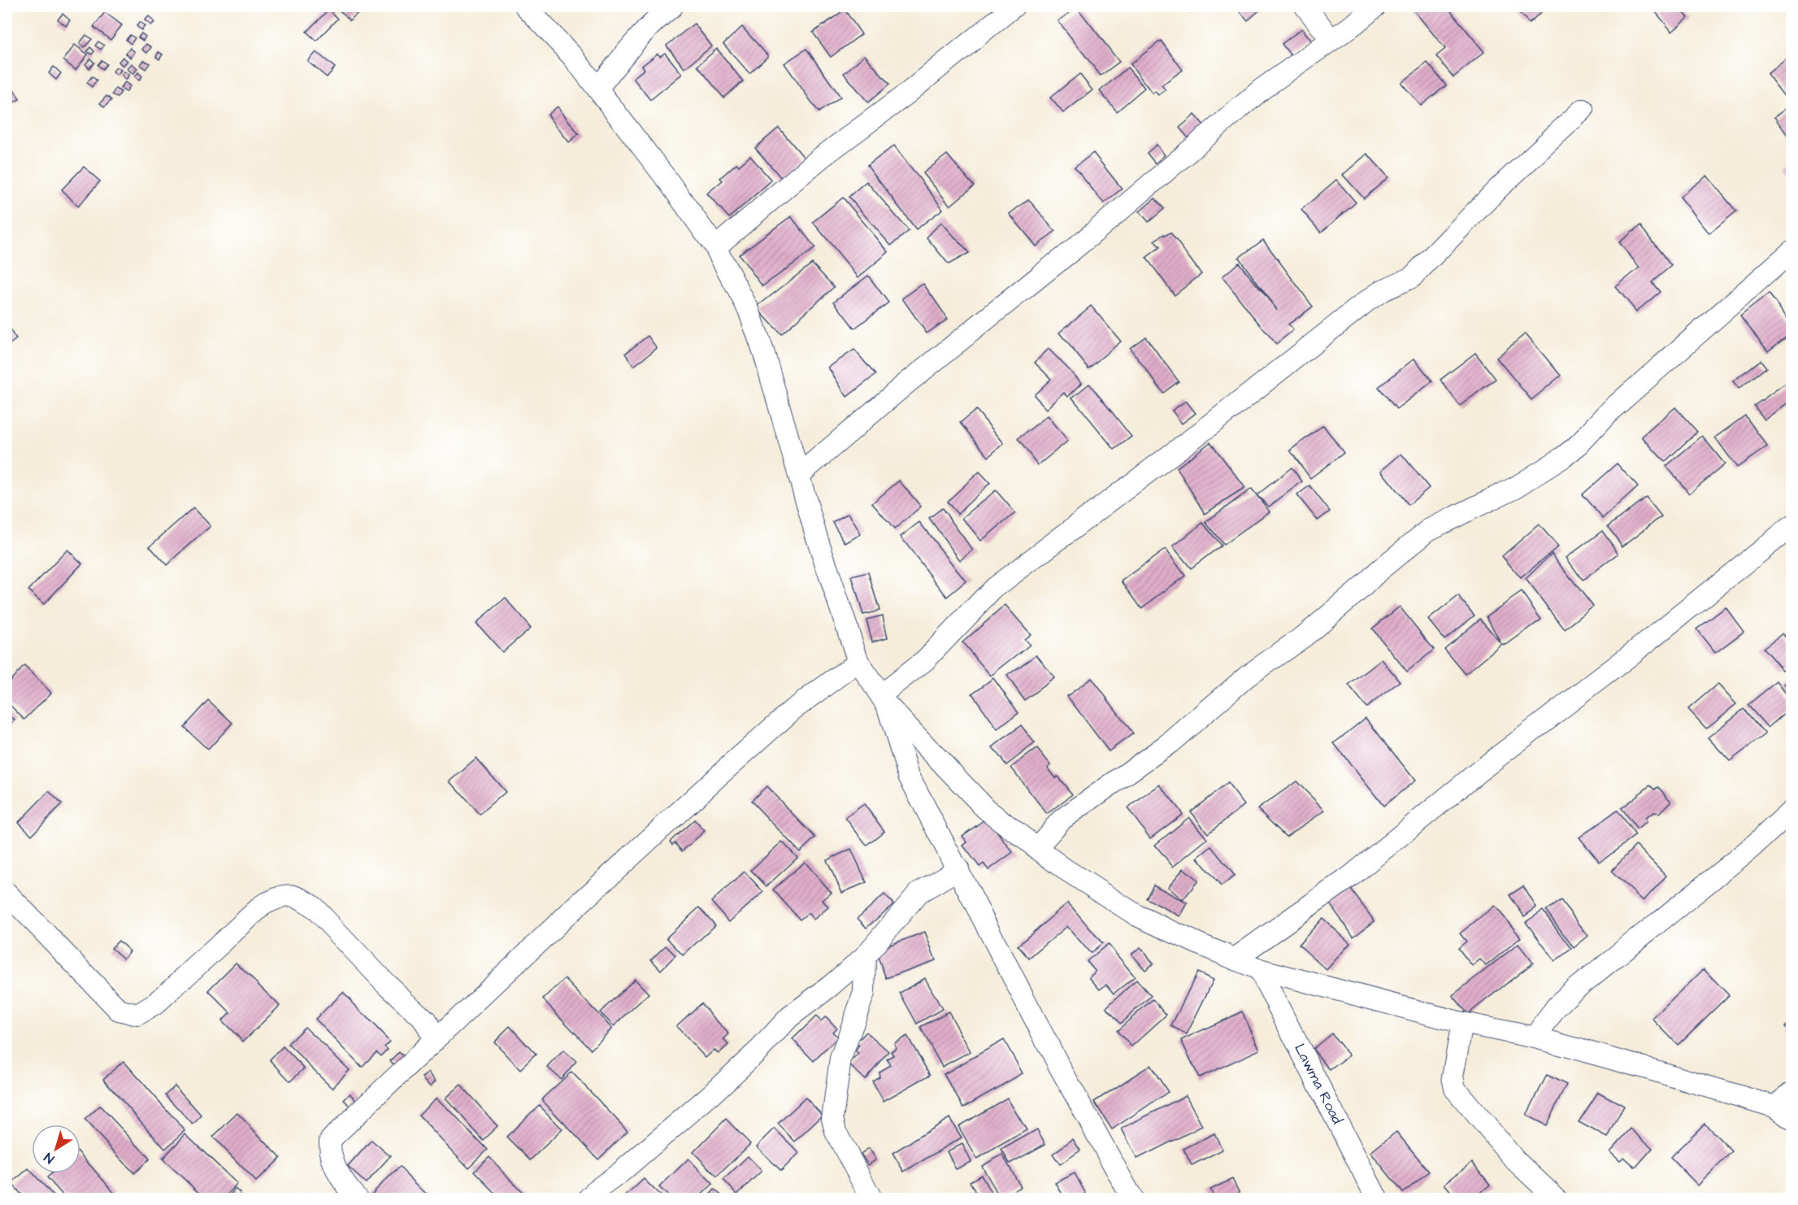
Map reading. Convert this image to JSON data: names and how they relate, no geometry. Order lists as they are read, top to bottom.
{
  "streets": {
    "street": ["Lawma Road"]
  },
  "north": "bottom left"
}
